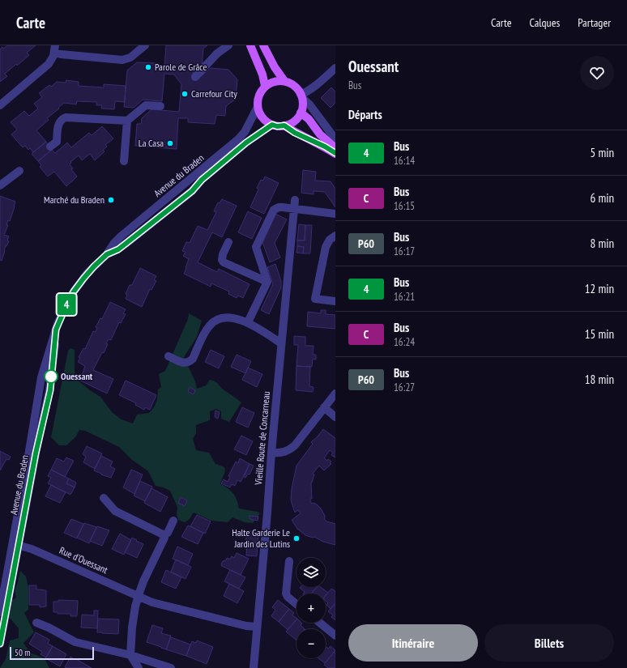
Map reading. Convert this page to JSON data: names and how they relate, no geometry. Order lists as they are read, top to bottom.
{
  "streets": {
    "street": ["Avenue du Braden", "Vieille Route de Concarneau", "Rue d'Ouessant"]
  },
  "crossings": [
    ["Avenue du Braden", "Rue d'Ouessant"],
    ["Vieille Route de Concarneau", "Rue d'Ouessant"]
  ],
  "places": [
    "Parole de Grâce",
    "Carrefour City",
    "La Casa",
    "Marché du Braden",
    "Ouessant",
    "Halte Garderie Le Jardin des Lutins"
  ],
  "lines": ["bus line 4"],
  "scale_bar": "50 m",
  "page": {
    "header": "Carte",
    "nav": ["Carte", "Calques", "Partager"],
    "on_map": "4",
    "heading": [
      ["Ouessant", "Bus"],
      "Départs"
    ],
    "list": [
      {
        "mark": "4",
        "name": "Bus",
        "note": "16:14",
        "value": "5 min"
      },
      {
        "mark": "C",
        "name": "Bus",
        "note": "16:15",
        "value": "6 min"
      },
      {
        "mark": "P60",
        "name": "Bus",
        "note": "16:17",
        "value": "8 min"
      },
      {
        "mark": "4",
        "name": "Bus",
        "note": "16:21",
        "value": "12 min"
      },
      {
        "mark": "C",
        "name": "Bus",
        "note": "16:24",
        "value": "15 min"
      },
      {
        "mark": "P60",
        "name": "Bus",
        "note": "16:27",
        "value": "18 min"
      }
    ],
    "map_buttons": ["+", "−"],
    "buttons": ["Itinéraire", "Billets"],
    "scale": "50 m"
  }
}
